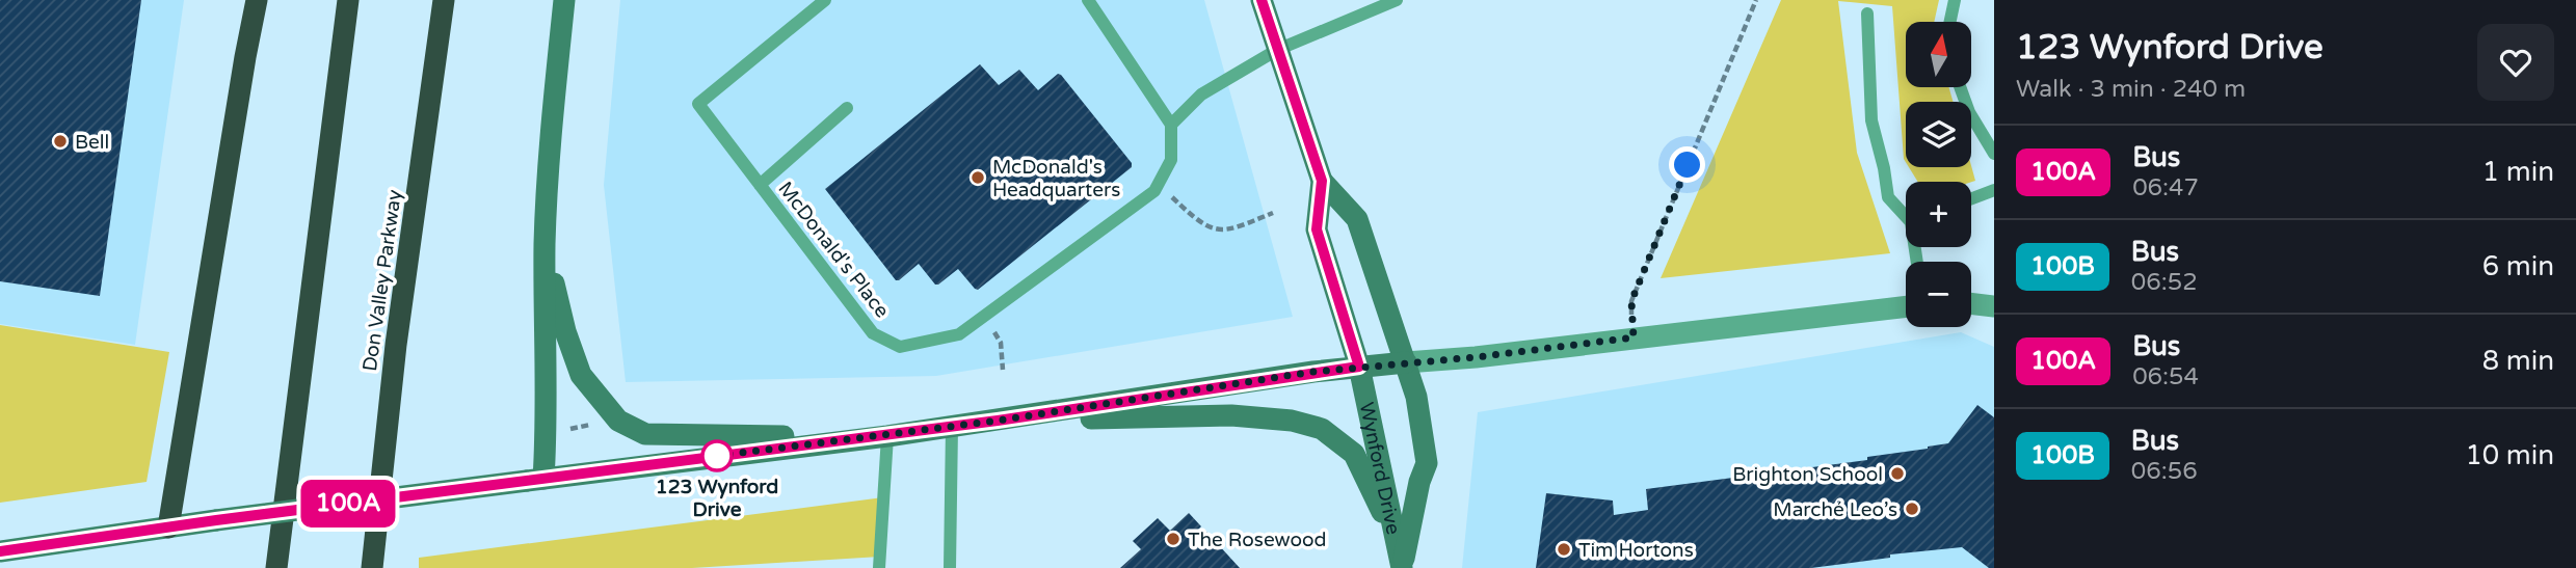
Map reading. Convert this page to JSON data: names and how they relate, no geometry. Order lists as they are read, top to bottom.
{
  "streets": {
    "highway": ["Don Valley Parkway"],
    "street": ["Wynford Drive"],
    "lane": ["McDonald's Place"]
  },
  "places": [
    "Bell",
    "McDonald's Headquarters",
    "123 Wynford Drive",
    "Brighton School",
    "Marché Leo’s",
    "The Rosewood",
    "Tim Hortons"
  ],
  "lines": ["bus line 100A"],
  "north": "top",
  "page": {
    "on_map": "100A",
    "heading": ["123 Wynford Drive", "Walk · 3 min · 240 m"],
    "map_buttons": ["+", "−"],
    "list": [
      {
        "mark": "100A",
        "name": "Bus",
        "note": "06:47",
        "value": "1 min"
      },
      {
        "mark": "100B",
        "name": "Bus",
        "note": "06:52",
        "value": "6 min"
      },
      {
        "mark": "100A",
        "name": "Bus",
        "note": "06:54",
        "value": "8 min"
      },
      {
        "mark": "100B",
        "name": "Bus",
        "note": "06:56",
        "value": "10 min"
      }
    ]
  }
}
